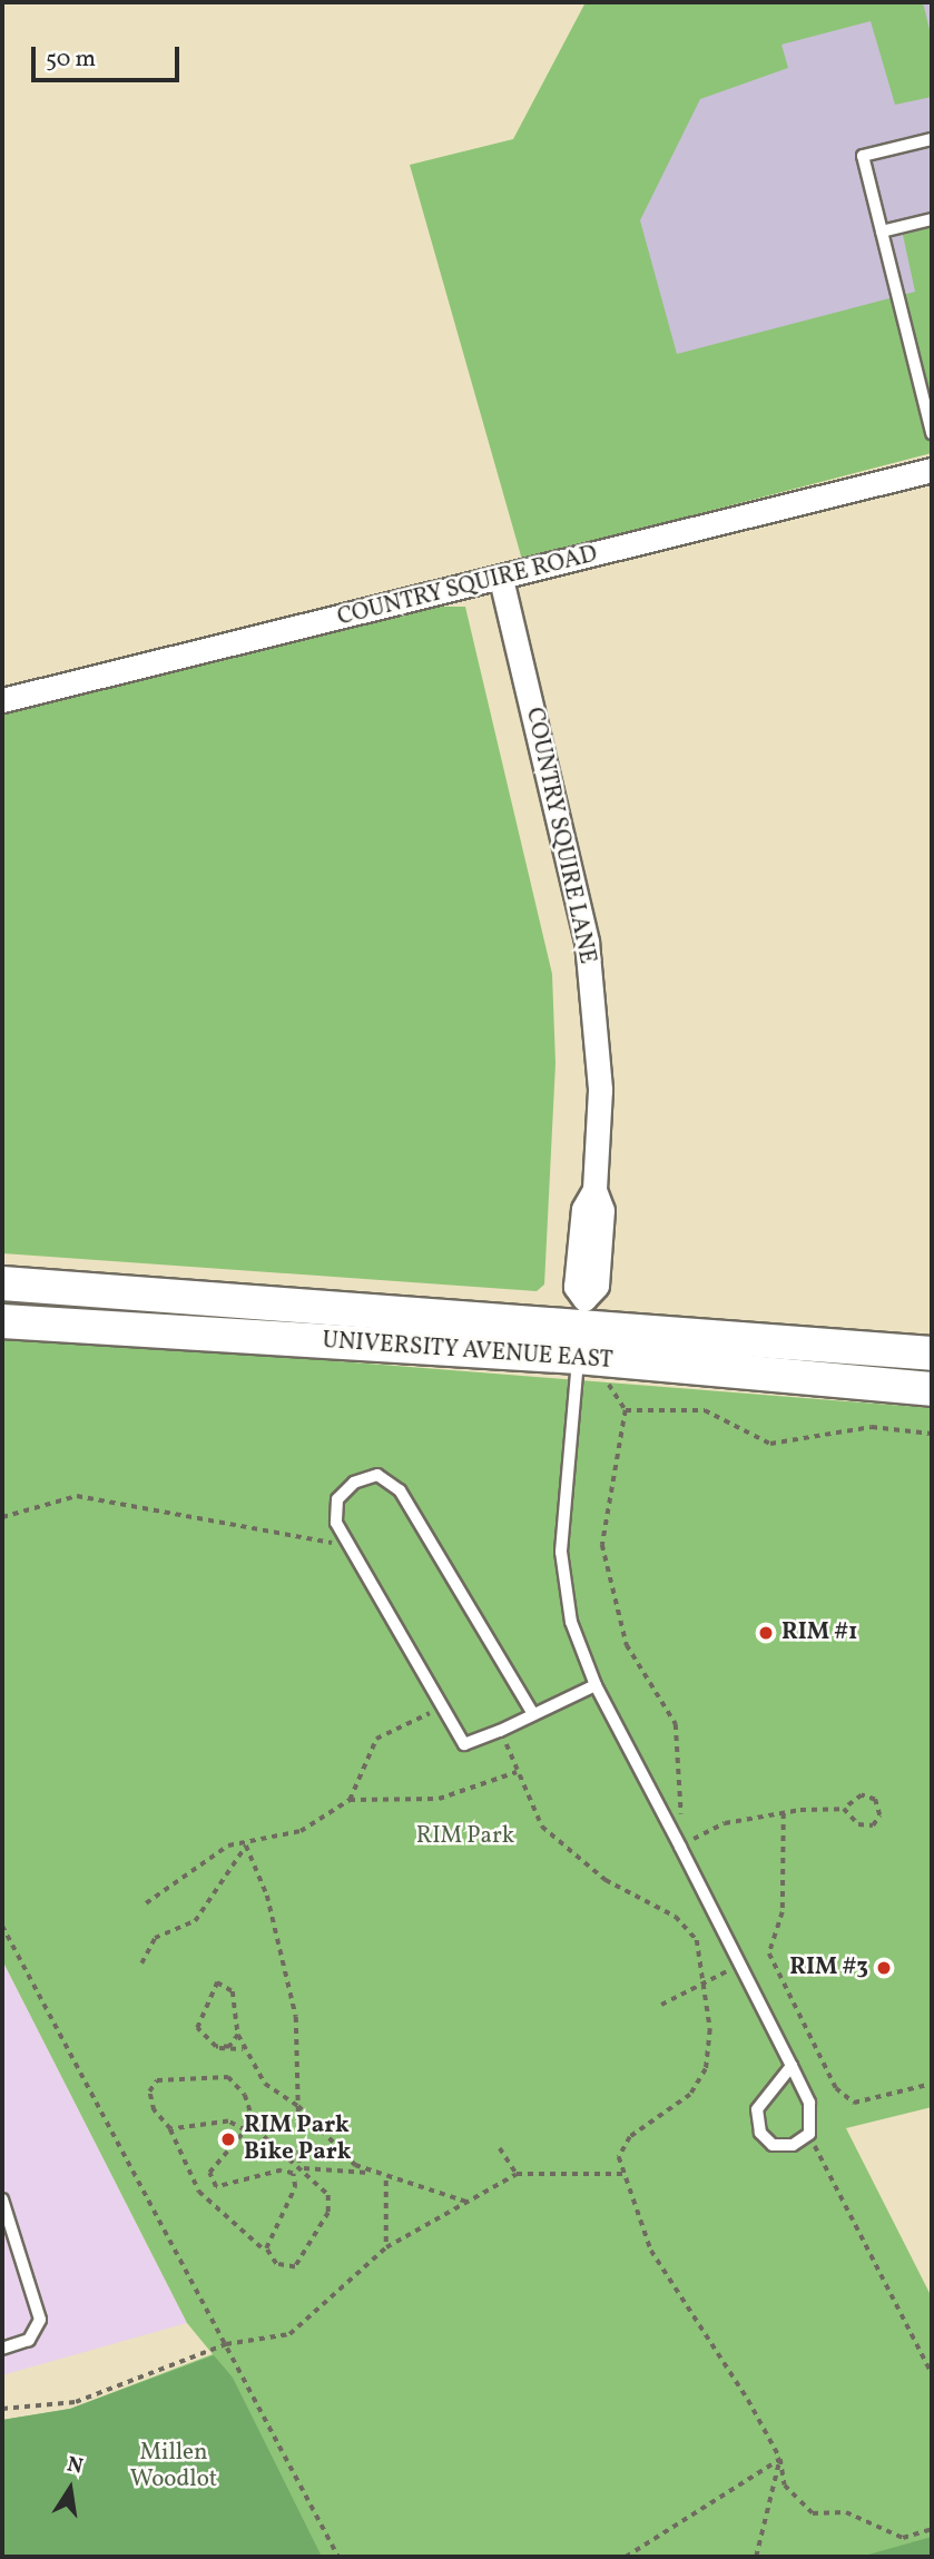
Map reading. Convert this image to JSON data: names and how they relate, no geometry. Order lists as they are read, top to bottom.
{
  "streets": {
    "main road": ["UNIVERSITY AVENUE EAST"],
    "street": ["COUNTRY SQUIRE ROAD", "COUNTRY SQUIRE LANE"]
  },
  "crossings": [
    ["COUNTRY SQUIRE ROAD", "COUNTRY SQUIRE LANE"],
    ["COUNTRY SQUIRE LANE", "UNIVERSITY AVENUE EAST"]
  ],
  "parks": ["RIM Park", "Millen Woodlot"],
  "places": ["RIM #1", "RIM #3", "RIM Park Bike Park"],
  "scale_bar": "50 m",
  "north": "top"
}
